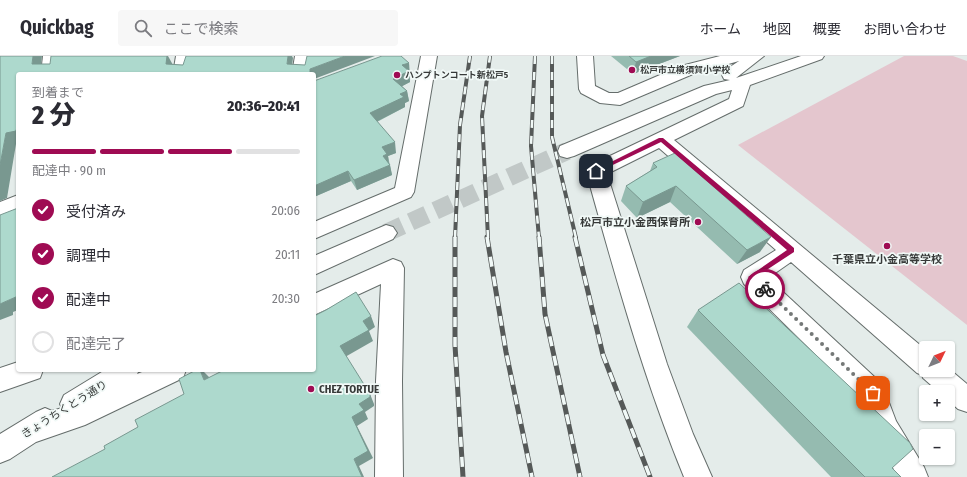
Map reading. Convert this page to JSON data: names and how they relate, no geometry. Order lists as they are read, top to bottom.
{
  "streets": {
    "street": ["きょうちくとう通り"]
  },
  "places": [
    "松戸市立横須賀小学校",
    "ハンプトンコート新松戸5",
    "松戸市立小金西保育所",
    "千葉県立小金高等学校",
    "CHEZ TORTUE"
  ],
  "north": "top right",
  "page": {
    "header": "Quickbag",
    "search": "ここで検索",
    "nav": [
      "ホーム",
      "地図",
      "概要",
      "お問い合わせ"
    ],
    "heading": ["2 分", "到着まで", "20:36–20:41"],
    "bar": "配達中 · 90 m",
    "list": [
      ["受付済み", "20:06"],
      ["調理中", "20:11"],
      ["配達中", "20:30"],
      "配達完了"
    ],
    "map_buttons": ["+", "−"]
  }
}
